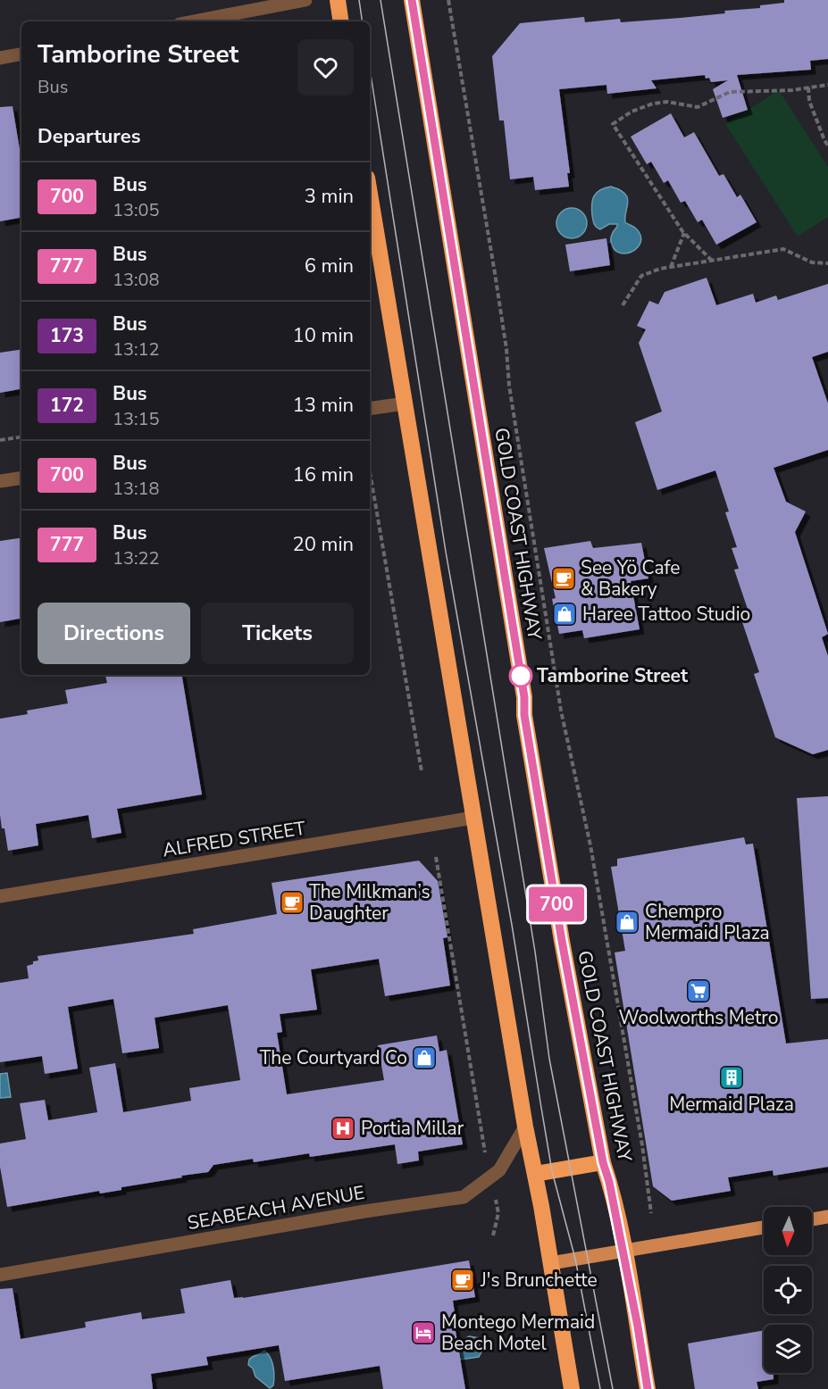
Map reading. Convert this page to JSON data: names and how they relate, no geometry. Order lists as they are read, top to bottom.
{
  "streets": {
    "highway": ["GOLD COAST HIGHWAY"],
    "street": ["ALFRED STREET", "SEABEACH AVENUE"]
  },
  "places": {
    "cafe": ["See Yö Cafe & Bakery", "The Milkman’s Daughter", "J's Brunchette"],
    "shop": ["Haree Tattoo Studio", "Chempro Mermaid Plaza", "The Courtyard Co"],
    "other": ["Tamborine Street"],
    "supermarket": ["Woolworths Metro"],
    "building": ["Mermaid Plaza"],
    "hospital": ["Portia Millar"],
    "hotel": ["Montego Mermaid Beach Motel"]
  },
  "lines": ["bus line 700"],
  "north": "bottom",
  "page": {
    "on_map": "700",
    "heading": [
      ["Tamborine Street", "Bus"],
      "Departures"
    ],
    "list": [
      {
        "mark": "700",
        "name": "Bus",
        "note": "13:05",
        "value": "3 min"
      },
      {
        "mark": "777",
        "name": "Bus",
        "note": "13:08",
        "value": "6 min"
      },
      {
        "mark": "173",
        "name": "Bus",
        "note": "13:12",
        "value": "10 min"
      },
      {
        "mark": "172",
        "name": "Bus",
        "note": "13:15",
        "value": "13 min"
      },
      {
        "mark": "700",
        "name": "Bus",
        "note": "13:18",
        "value": "16 min"
      },
      {
        "mark": "777",
        "name": "Bus",
        "note": "13:22",
        "value": "20 min"
      }
    ],
    "buttons": ["Directions", "Tickets"]
  }
}
